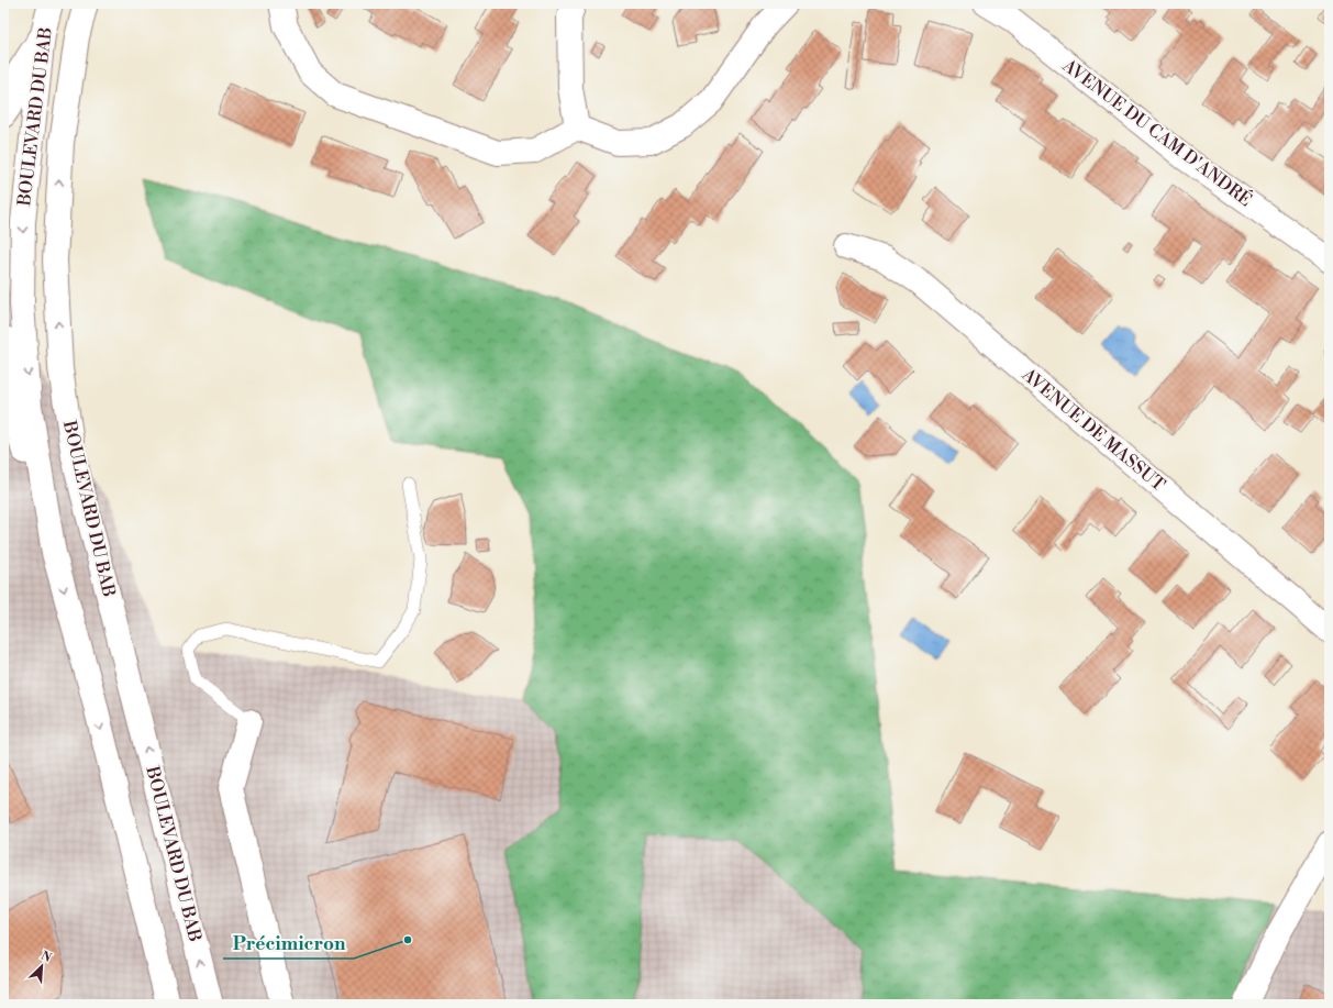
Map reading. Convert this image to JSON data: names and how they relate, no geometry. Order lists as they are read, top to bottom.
{
  "streets": {
    "main road": ["BOULEVARD DU BAB", "AVENUE DU CAM D'ANDRÉ", "AVENUE DE MASSUT"]
  },
  "places": ["Précimicron"],
  "north": "top right"
}
